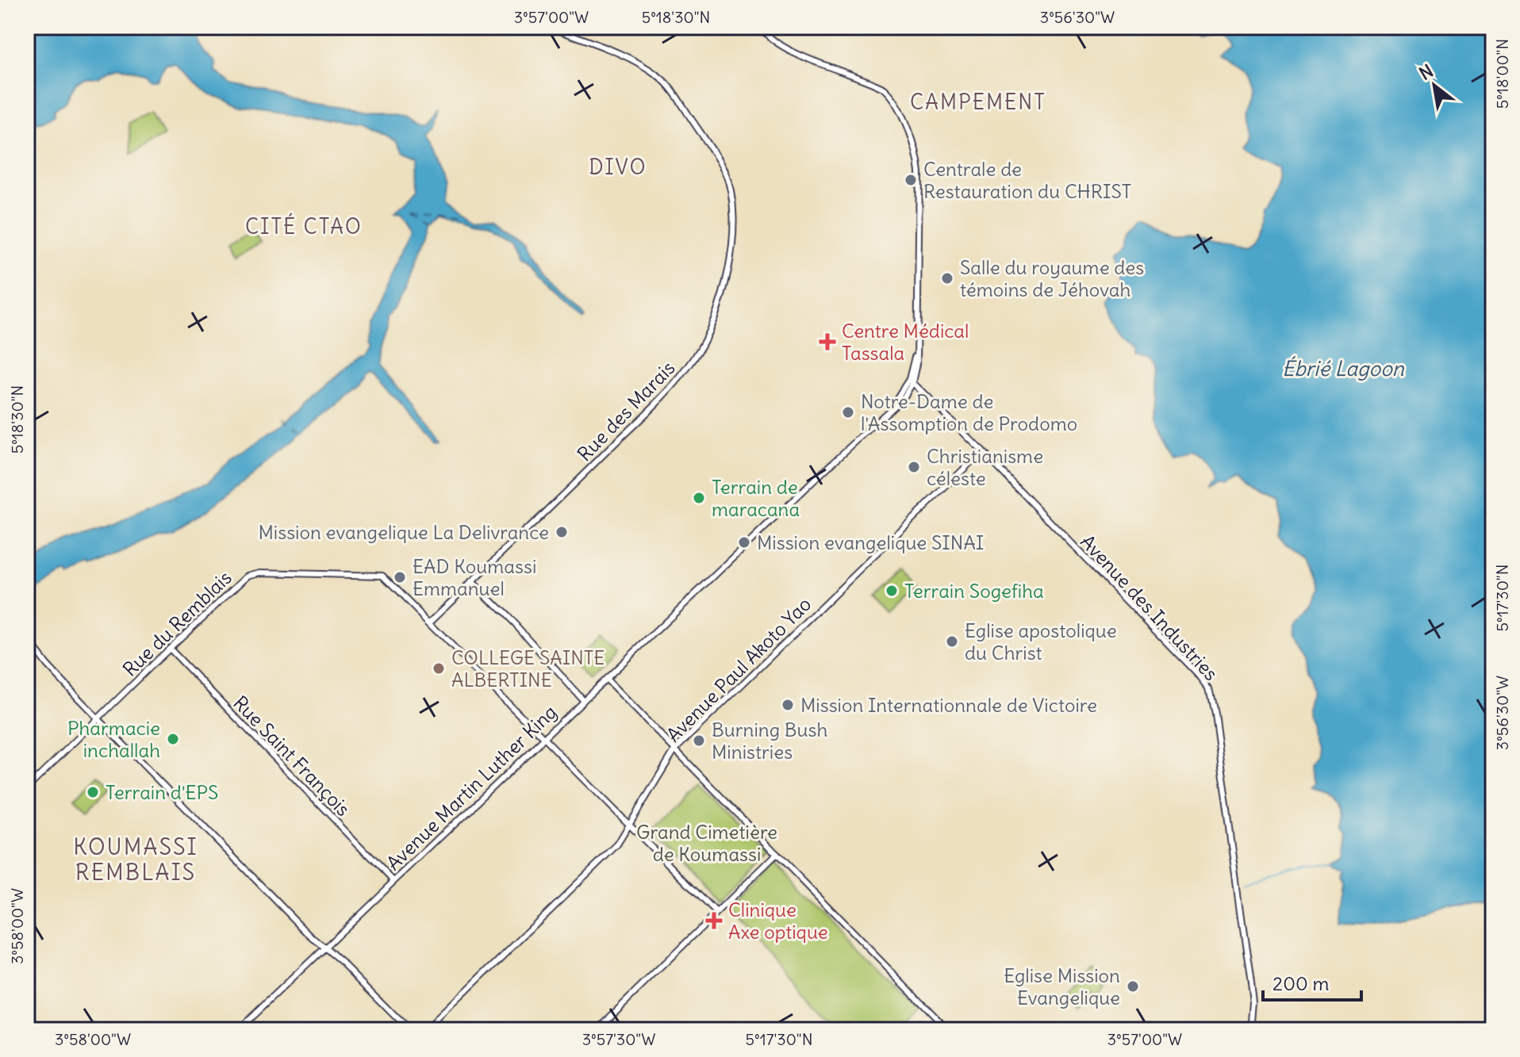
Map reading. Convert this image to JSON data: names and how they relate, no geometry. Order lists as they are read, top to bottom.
{
  "streets": {
    "street": [
      "Rue des Marais",
      "Avenue des Industries",
      "Rue du Remblais",
      "Avenue Paul Akoto Yao",
      "Rue Saint François",
      "Avenue Martin Luther King"
    ]
  },
  "crossings": [
    ["Rue des Marais", "Rue du Remblais"],
    ["Avenue des Industries", "Avenue Paul Akoto Yao"],
    ["Avenue des Industries", "Avenue Martin Luther King"],
    ["Rue du Remblais", "Rue Saint François"],
    ["Rue Saint François", "Avenue Martin Luther King"]
  ],
  "districts": [
    "CAMPEMENT",
    "DIVO",
    "CITÉ CTAO",
    "KOUMASSI REMBLAIS"
  ],
  "water": ["Ébrié Lagoon"],
  "parks": ["Grand Cimetière de Koumassi"],
  "places": {
    "other": [
      "Centrale de Restauration du CHRIST",
      "Salle du royaume des témoins de Jéhovah",
      "Notre-Dame de l'Assomption de Prodomo",
      "Christianisme céleste",
      "Terrain de maracana",
      "Mission evangelique La Delivrance",
      "Mission evangelique SINAI",
      "EAD Koumassi Emmanuel",
      "Terrain Sogefiha",
      "Eglise apostolique du Christ",
      "COLLEGE SAINTE ALBERTINE",
      "Mission Internationnale de Victoire",
      "Pharmacie inchallah",
      "Burning Bush Ministries",
      "Terrain d'EPS",
      "Eglise Mission Evangelique"
    ],
    "health": ["Centre Médical Tassala", "Clinique Axe optique"]
  },
  "scale_bar": "200 m",
  "north": "top left",
  "coordinates": [
    "3°57'00\"W",
    "5°18'30\"N",
    "3°56'30\"W",
    "5°18'00\"N",
    "5°17'30\"N",
    "3°58'00\"W",
    "3°57'30\"W"
  ]
}
